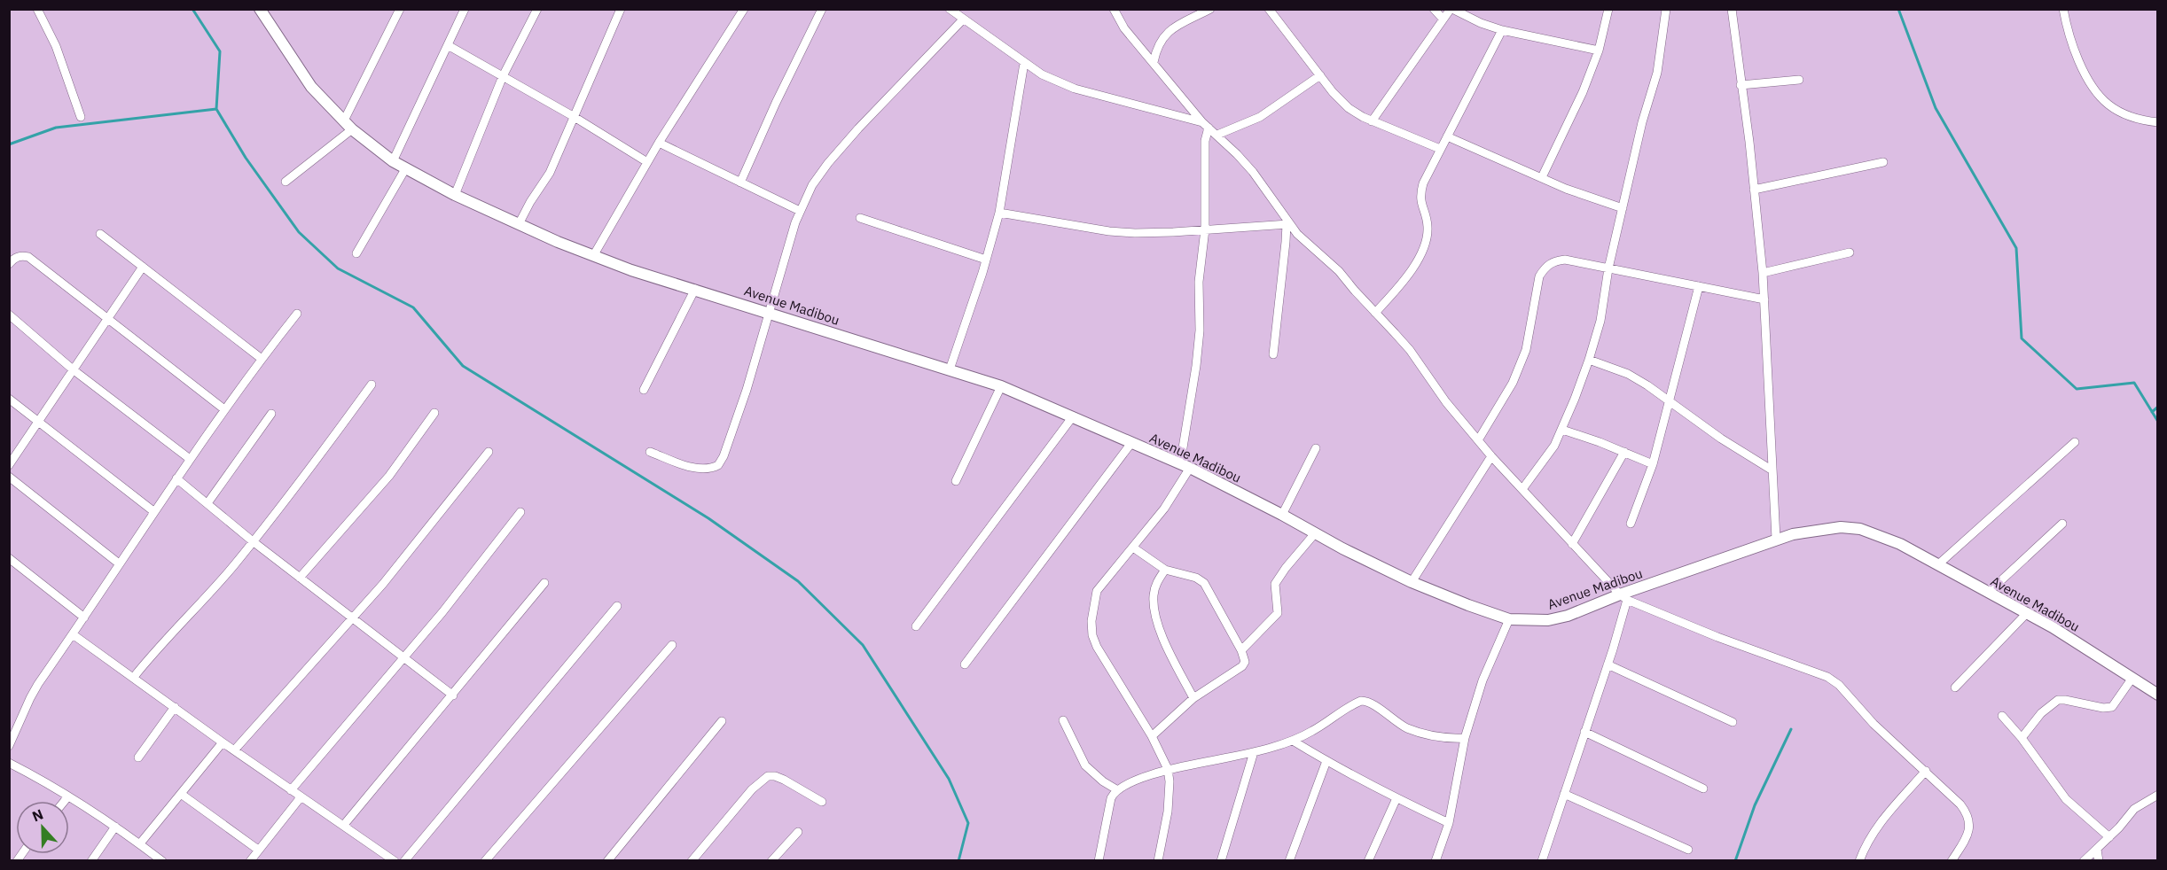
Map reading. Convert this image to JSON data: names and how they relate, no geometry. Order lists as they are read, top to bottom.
{
  "streets": {
    "street": ["Avenue Madibou"]
  },
  "north": "top"
}
